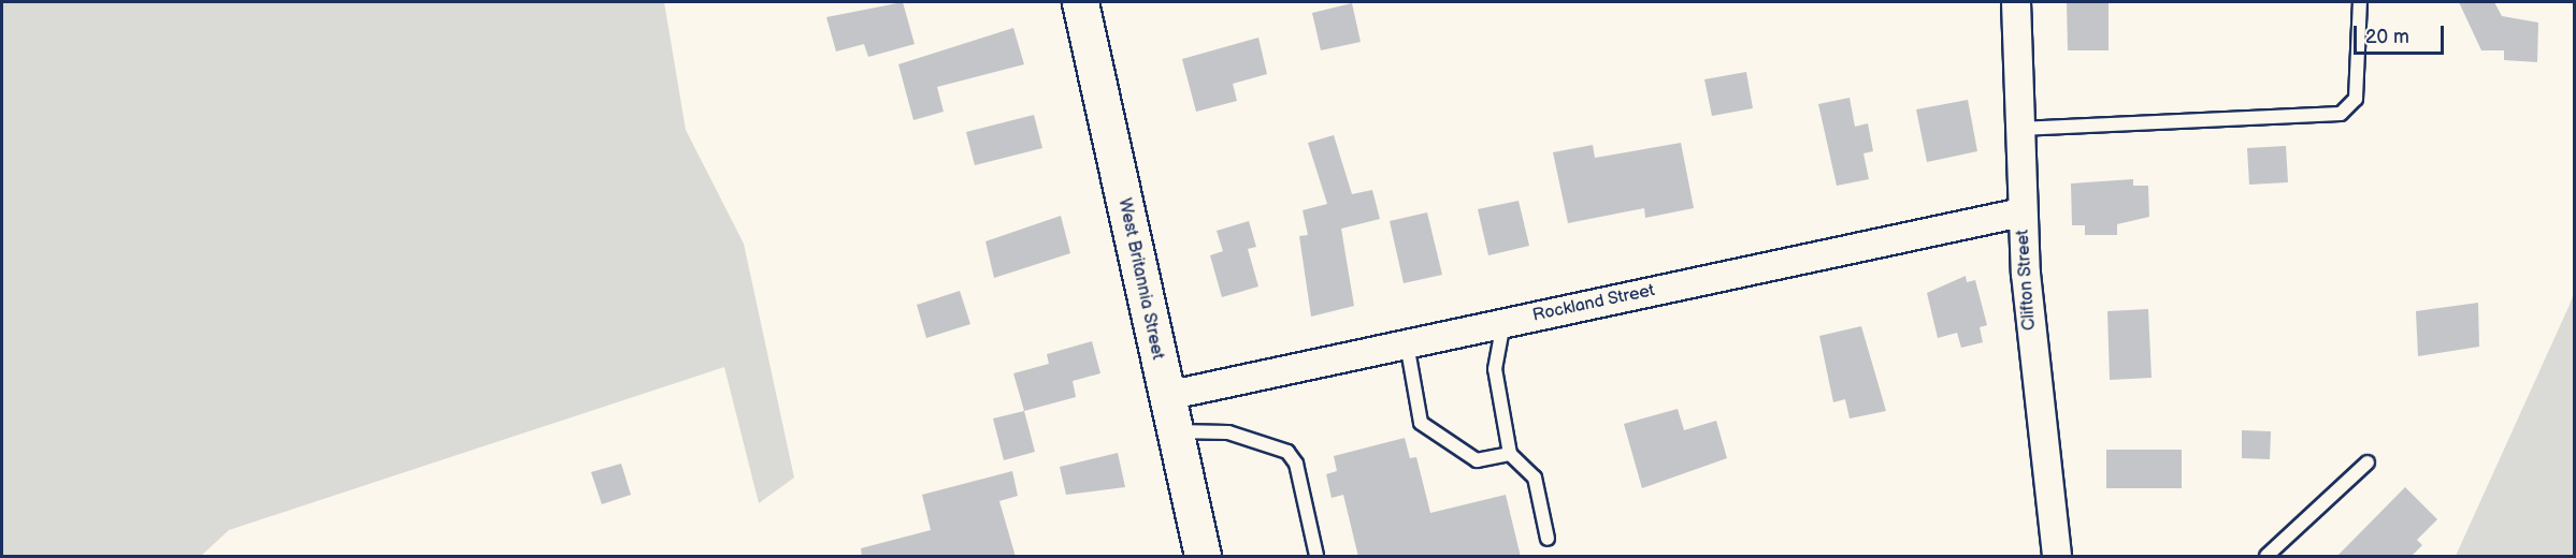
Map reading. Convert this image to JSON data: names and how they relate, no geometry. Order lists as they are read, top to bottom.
{
  "streets": {
    "street": ["West Britannia Street", "Clifton Street", "Rockland Street"]
  },
  "crossings": [
    ["West Britannia Street", "Rockland Street"],
    ["Clifton Street", "Rockland Street"]
  ],
  "scale_bar": "20 m"
}
